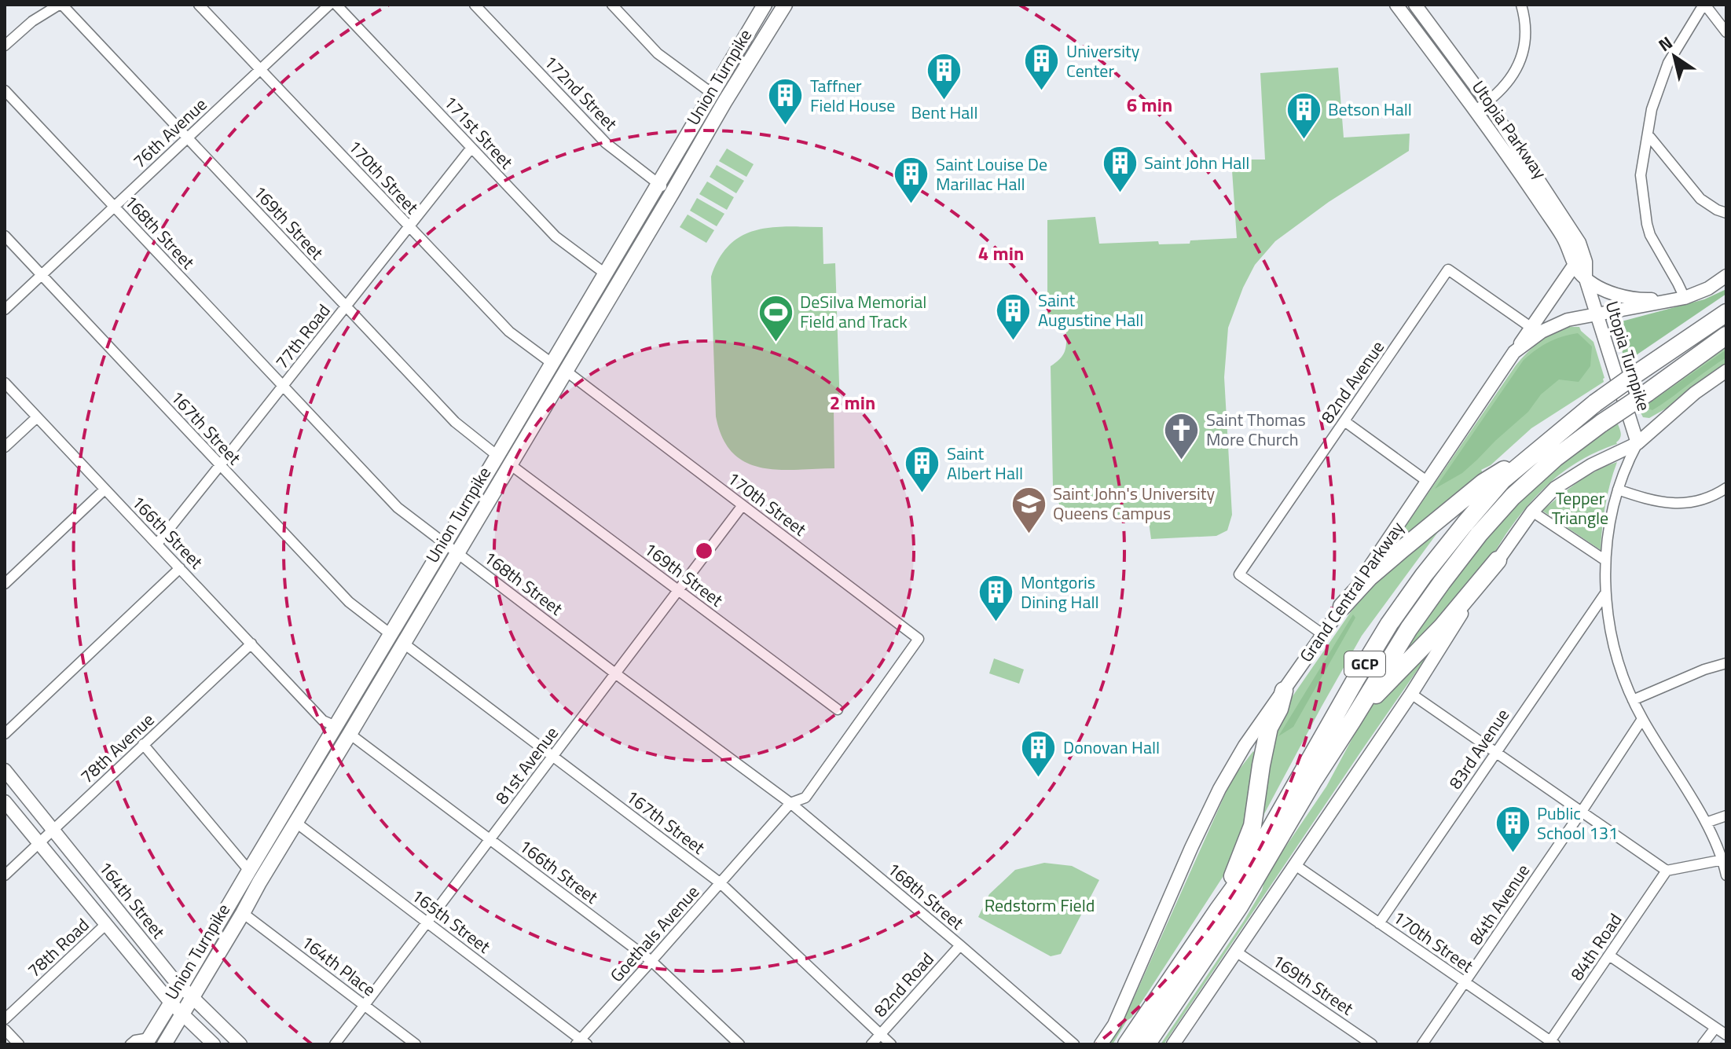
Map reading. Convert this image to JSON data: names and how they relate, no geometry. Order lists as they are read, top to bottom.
{
  "streets": {
    "highway": ["GCP"],
    "main road": [
      "Union Turnpike",
      "Utopia Parkway",
      "Utopia Turnpike",
      "Grand Central Parkway",
      "164th Street"
    ],
    "street": [
      "172nd Street",
      "171st Street",
      "76th Avenue",
      "170th Street",
      "169th Street",
      "168th Street",
      "77th Road",
      "82nd Avenue",
      "167th Street",
      "166th Street",
      "78th Avenue",
      "83rd Avenue",
      "81st Avenue",
      "84th Avenue",
      "165th Street",
      "Goethals Avenue",
      "84th Road",
      "78th Road",
      "164th Place",
      "82nd Road"
    ]
  },
  "crossings": [
    ["Union Turnpike", "172nd Street"],
    ["Union Turnpike", "171st Street"],
    ["Union Turnpike", "170th Street"],
    ["Union Turnpike", "169th Street"],
    ["Union Turnpike", "168th Street"],
    ["Union Turnpike", "167th Street"],
    ["Union Turnpike", "166th Street"],
    ["Union Turnpike", "164th Street"],
    ["Union Turnpike", "165th Street"],
    ["Union Turnpike", "164th Place"],
    ["Utopia Parkway", "Utopia Turnpike"],
    ["171st Street", "77th Road"],
    ["76th Avenue", "170th Street"],
    ["76th Avenue", "169th Street"],
    ["76th Avenue", "168th Street"],
    ["76th Avenue", "167th Street"],
    ["170th Street", "77th Road"],
    ["170th Street", "83rd Avenue"],
    ["170th Street", "81st Avenue"],
    ["170th Street", "84th Avenue"],
    ["170th Street", "Goethals Avenue"],
    ["170th Street", "84th Road"],
    ["169th Street", "77th Road"],
    ["169th Street", "81st Avenue"],
    ["168th Street", "77th Road"],
    ["168th Street", "81st Avenue"],
    ["168th Street", "Goethals Avenue"],
    ["168th Street", "82nd Road"],
    ["77th Road", "167th Street"],
    ["77th Road", "166th Street"],
    ["Utopia Turnpike", "Grand Central Parkway"],
    ["82nd Avenue", "Grand Central Parkway"],
    ["167th Street", "81st Avenue"],
    ["167th Street", "Goethals Avenue"],
    ["167th Street", "82nd Road"],
    ["166th Street", "78th Avenue"],
    ["166th Street", "81st Avenue"],
    ["166th Street", "Goethals Avenue"],
    ["78th Avenue", "164th Street"],
    ["81st Avenue", "165th Street"],
    ["81st Avenue", "164th Place"],
    ["164th Street", "78th Road"],
    ["165th Street", "Goethals Avenue"]
  ],
  "parks": ["Tepper Triangle", "Redstorm Field"],
  "places": {
    "building": [
      "University Center",
      "Bent Hall",
      "Taffner Field House",
      "Betson Hall",
      "Saint John Hall",
      "Saint Louise De Marillac Hall",
      "Saint Augustine Hall",
      "Saint Albert Hall",
      "Montgoris Dining Hall",
      "Donovan Hall",
      "Public School 131"
    ],
    "sports": ["DeSilva Memorial Field and Track"],
    "church": ["Saint Thomas More Church"],
    "school or university": ["Saint John's University Queens Campus"]
  },
  "north": "top left",
  "rings": ["6 min", "4 min", "2 min"]
}
